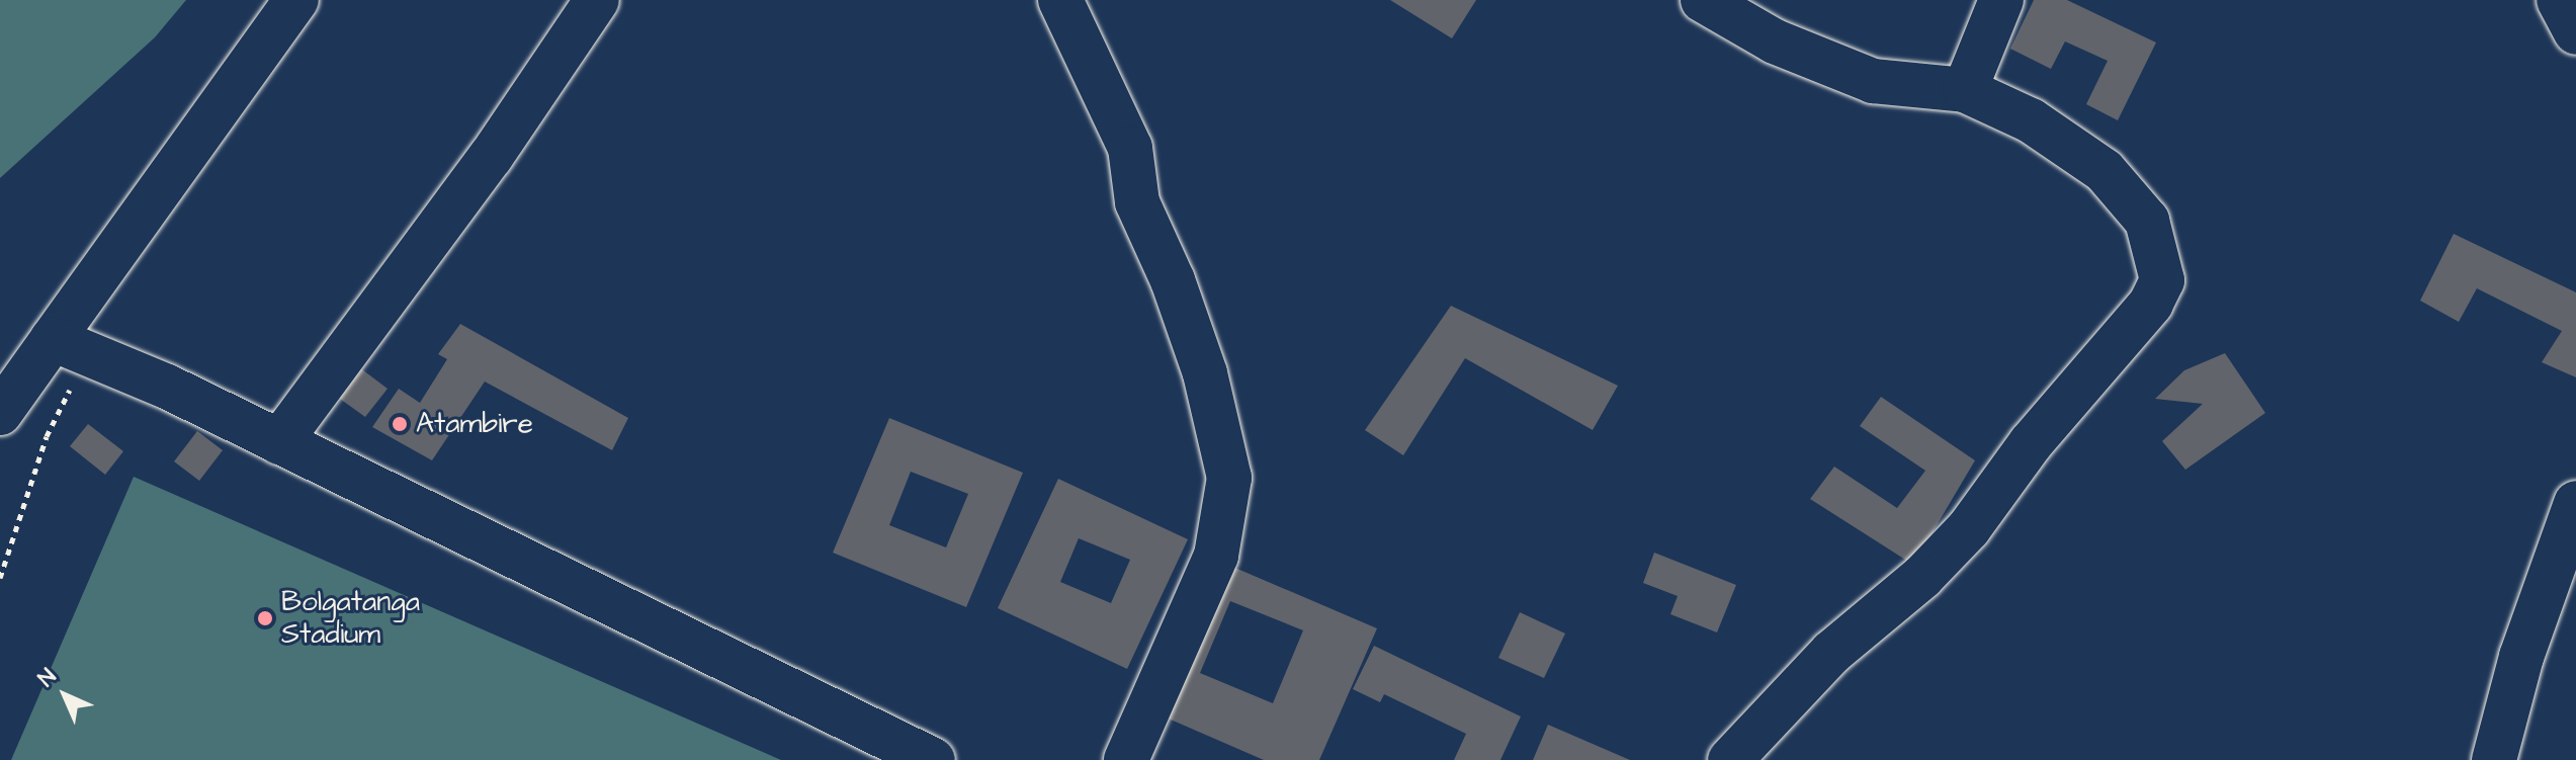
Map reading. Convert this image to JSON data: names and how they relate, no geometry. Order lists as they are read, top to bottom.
{
  "places": ["Atambire", "Bolgatanga Stadium"],
  "north": "top left"
}
